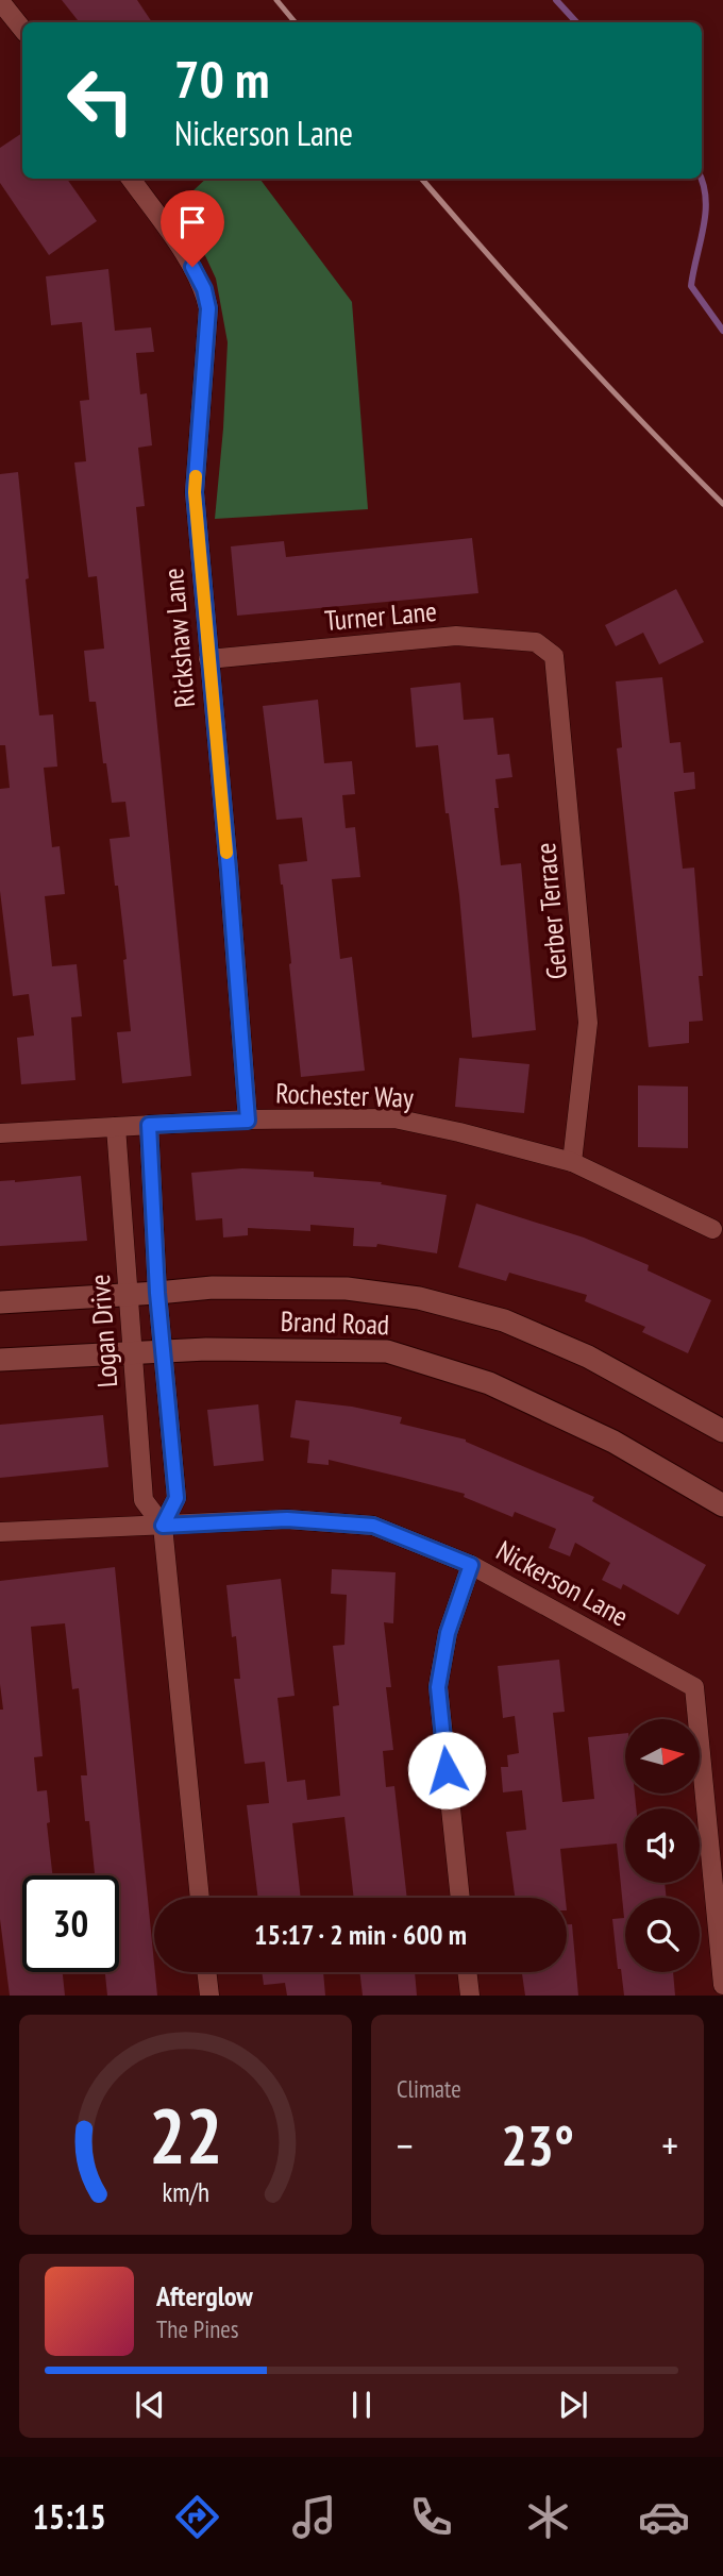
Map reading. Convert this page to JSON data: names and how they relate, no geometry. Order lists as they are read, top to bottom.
{
  "streets": {
    "main road": ["Brand Road"],
    "street": [
      "Turner Lane",
      "Rickshaw Lane",
      "Gerber Terrace",
      "Rochester Way",
      "Logan Drive",
      "Nickerson Lane"
    ]
  },
  "crossings": [
    ["Turner Lane", "Rickshaw Lane"],
    ["Turner Lane", "Gerber Terrace"],
    ["Rickshaw Lane", "Rochester Way"],
    ["Gerber Terrace", "Rochester Way"],
    ["Rochester Way", "Logan Drive"],
    ["Brand Road", "Logan Drive"],
    ["Logan Drive", "Nickerson Lane"]
  ],
  "north": "right",
  "page": {
    "turn": ["70 m", "Nickerson Lane"],
    "limit": "30",
    "trip": "15:17 · 2 min · 600 m",
    "tile": "Climate",
    "heat": ["−", "23°", "+"],
    "song": ["Afterglow", "The Pines"],
    "tabs": "15:15",
    "gauge": ["22", "km/h"]
  }
}
